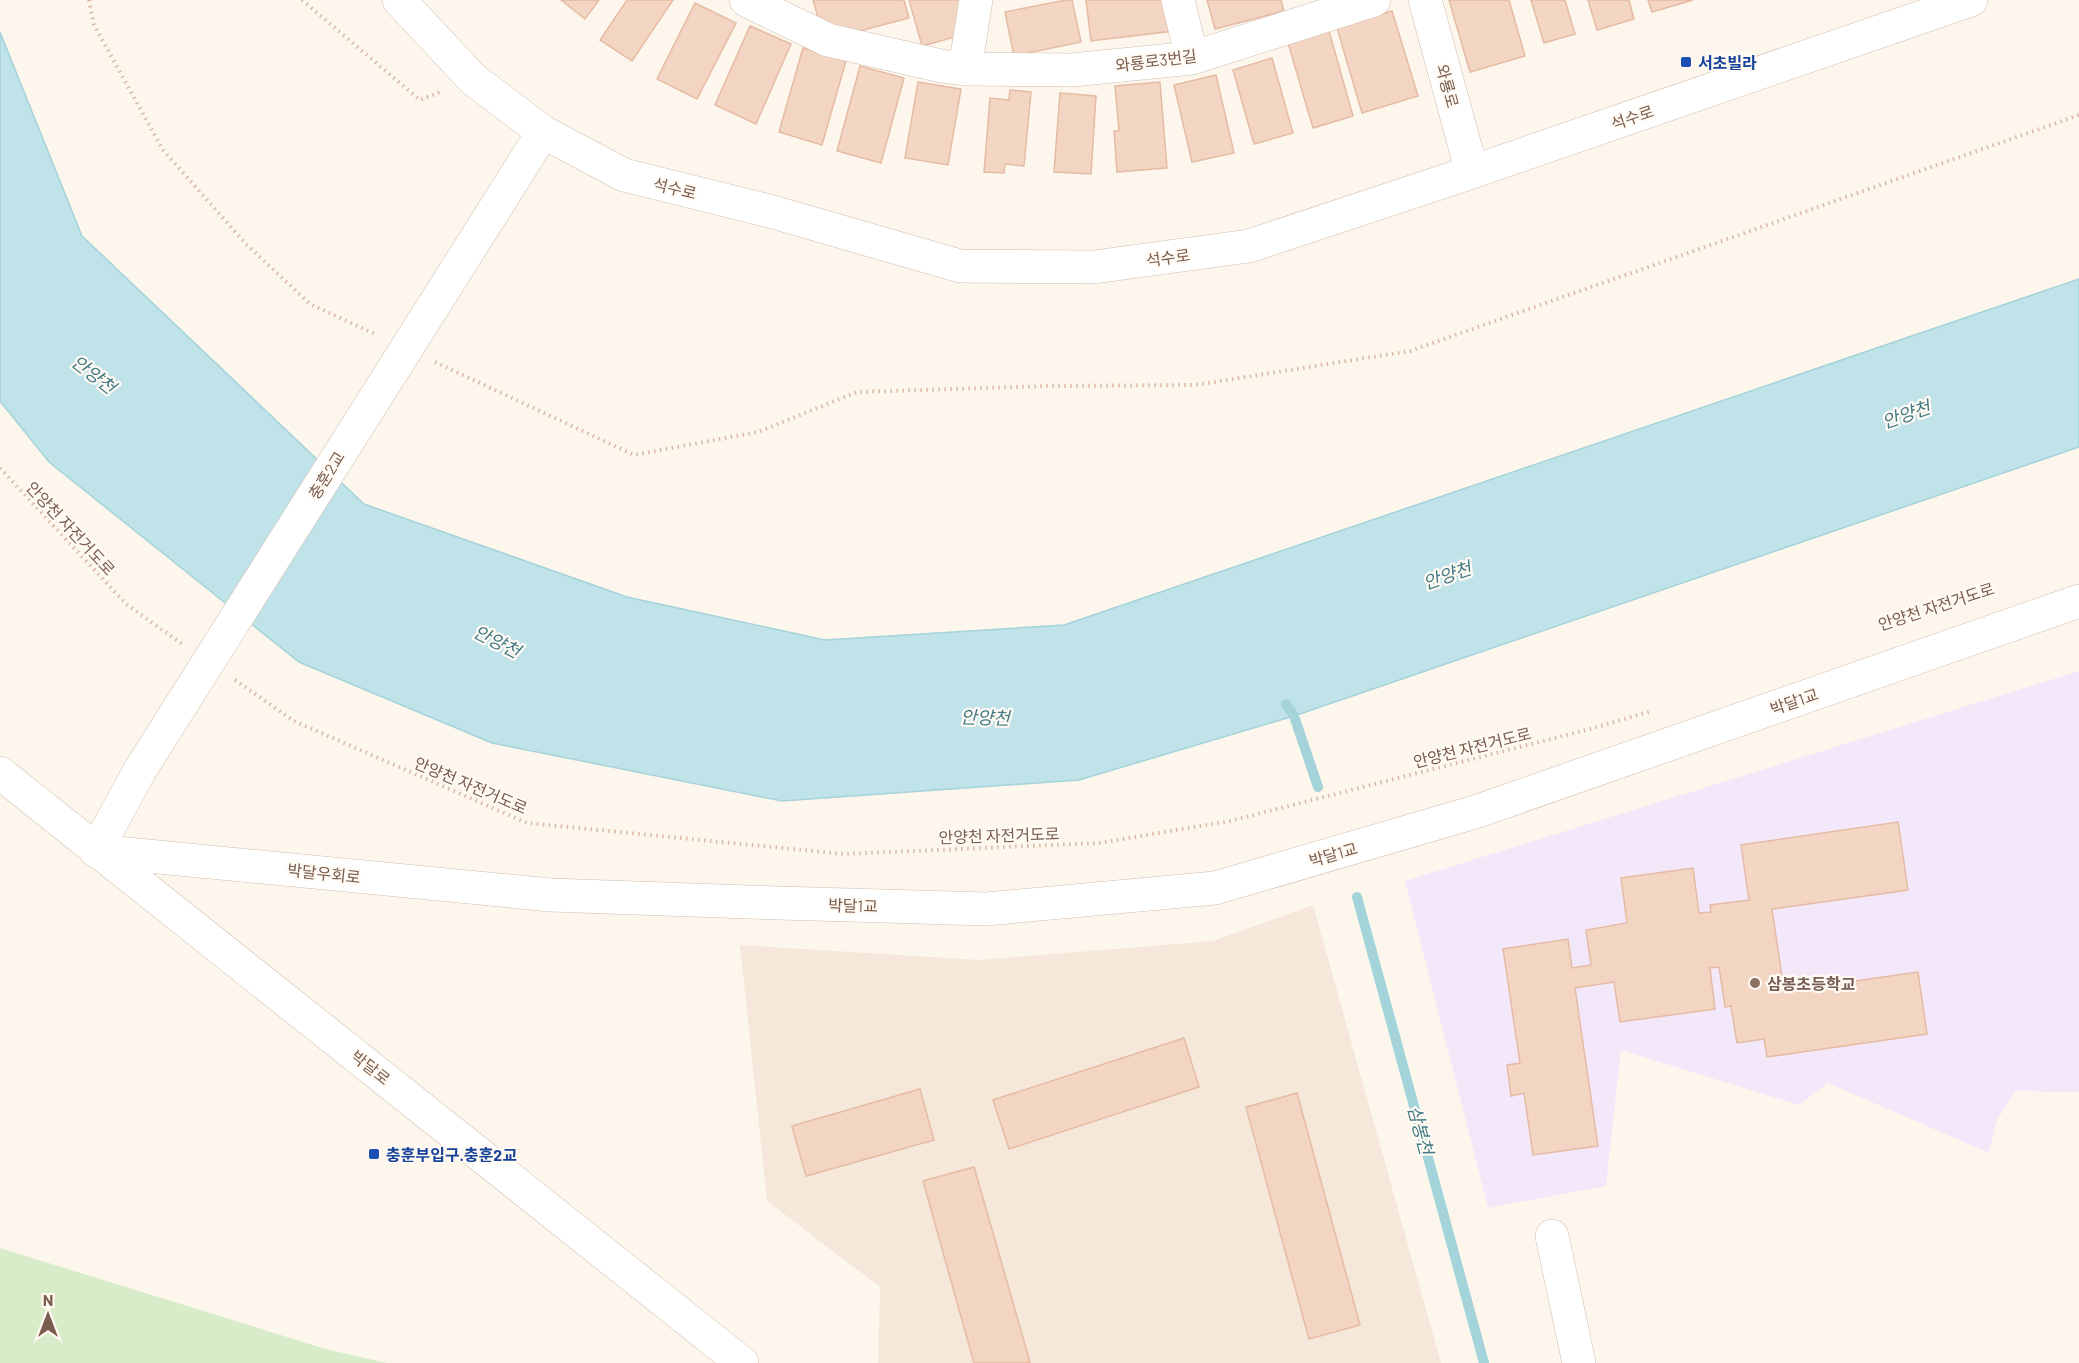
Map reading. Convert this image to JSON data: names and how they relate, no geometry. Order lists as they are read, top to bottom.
{
  "streets": {
    "street": [
      "와룡로3번길",
      "와룡로",
      "석수로",
      "충훈2교",
      "박달1교",
      "박달우회로",
      "박달로"
    ],
    "path": ["안양천 자전거도로"]
  },
  "crossings": [
    ["와룡로", "석수로"],
    ["석수로", "충훈2교"],
    ["충훈2교", "박달우회로"],
    ["충훈2교", "박달로"],
    ["박달1교", "박달우회로"],
    ["박달우회로", "박달로"]
  ],
  "water": ["안양천", "삼봉천"],
  "places": {
    "transit": ["서초빌라", "충훈부입구.충훈2교"],
    "other": ["삼봉초등학교"]
  },
  "north": "top"
}
